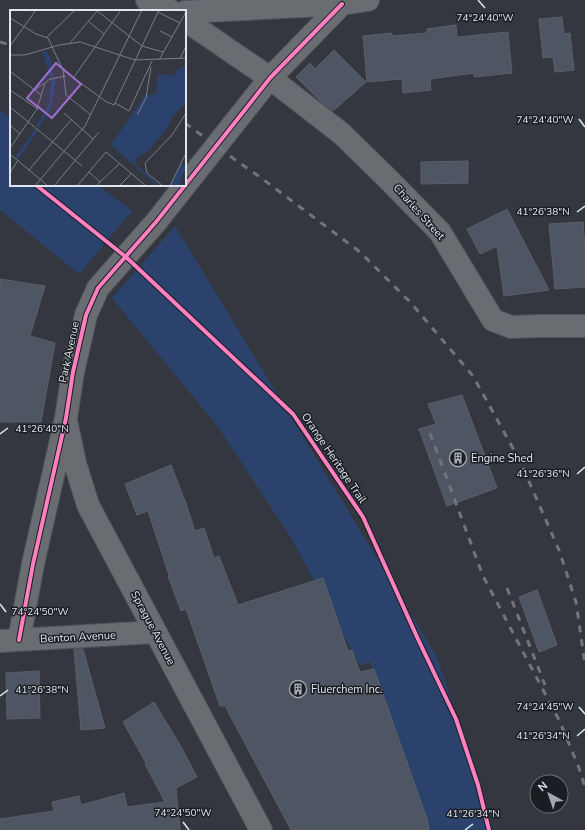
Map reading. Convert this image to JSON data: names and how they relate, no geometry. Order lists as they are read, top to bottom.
{
  "streets": {
    "street": [
      "Charles Street",
      "Park Avenue",
      "Sprague Avenue",
      "Benton Avenue"
    ],
    "cycle path": ["Orange Heritage Trail"]
  },
  "crossings": [
    ["Charles Street", "Park Avenue"],
    ["Park Avenue", "Sprague Avenue"],
    ["Park Avenue", "Benton Avenue"],
    ["Sprague Avenue", "Benton Avenue"]
  ],
  "places": {
    "building": ["Engine Shed", "Fluerchem Inc."]
  },
  "north": "top left",
  "coordinates": [
    "74°24'40\"W",
    "41°26'38\"N",
    "41°26'40\"N",
    "41°26'36\"N",
    "74°24'50\"W",
    "74°24'45\"W",
    "41°26'34\"N"
  ]
}
